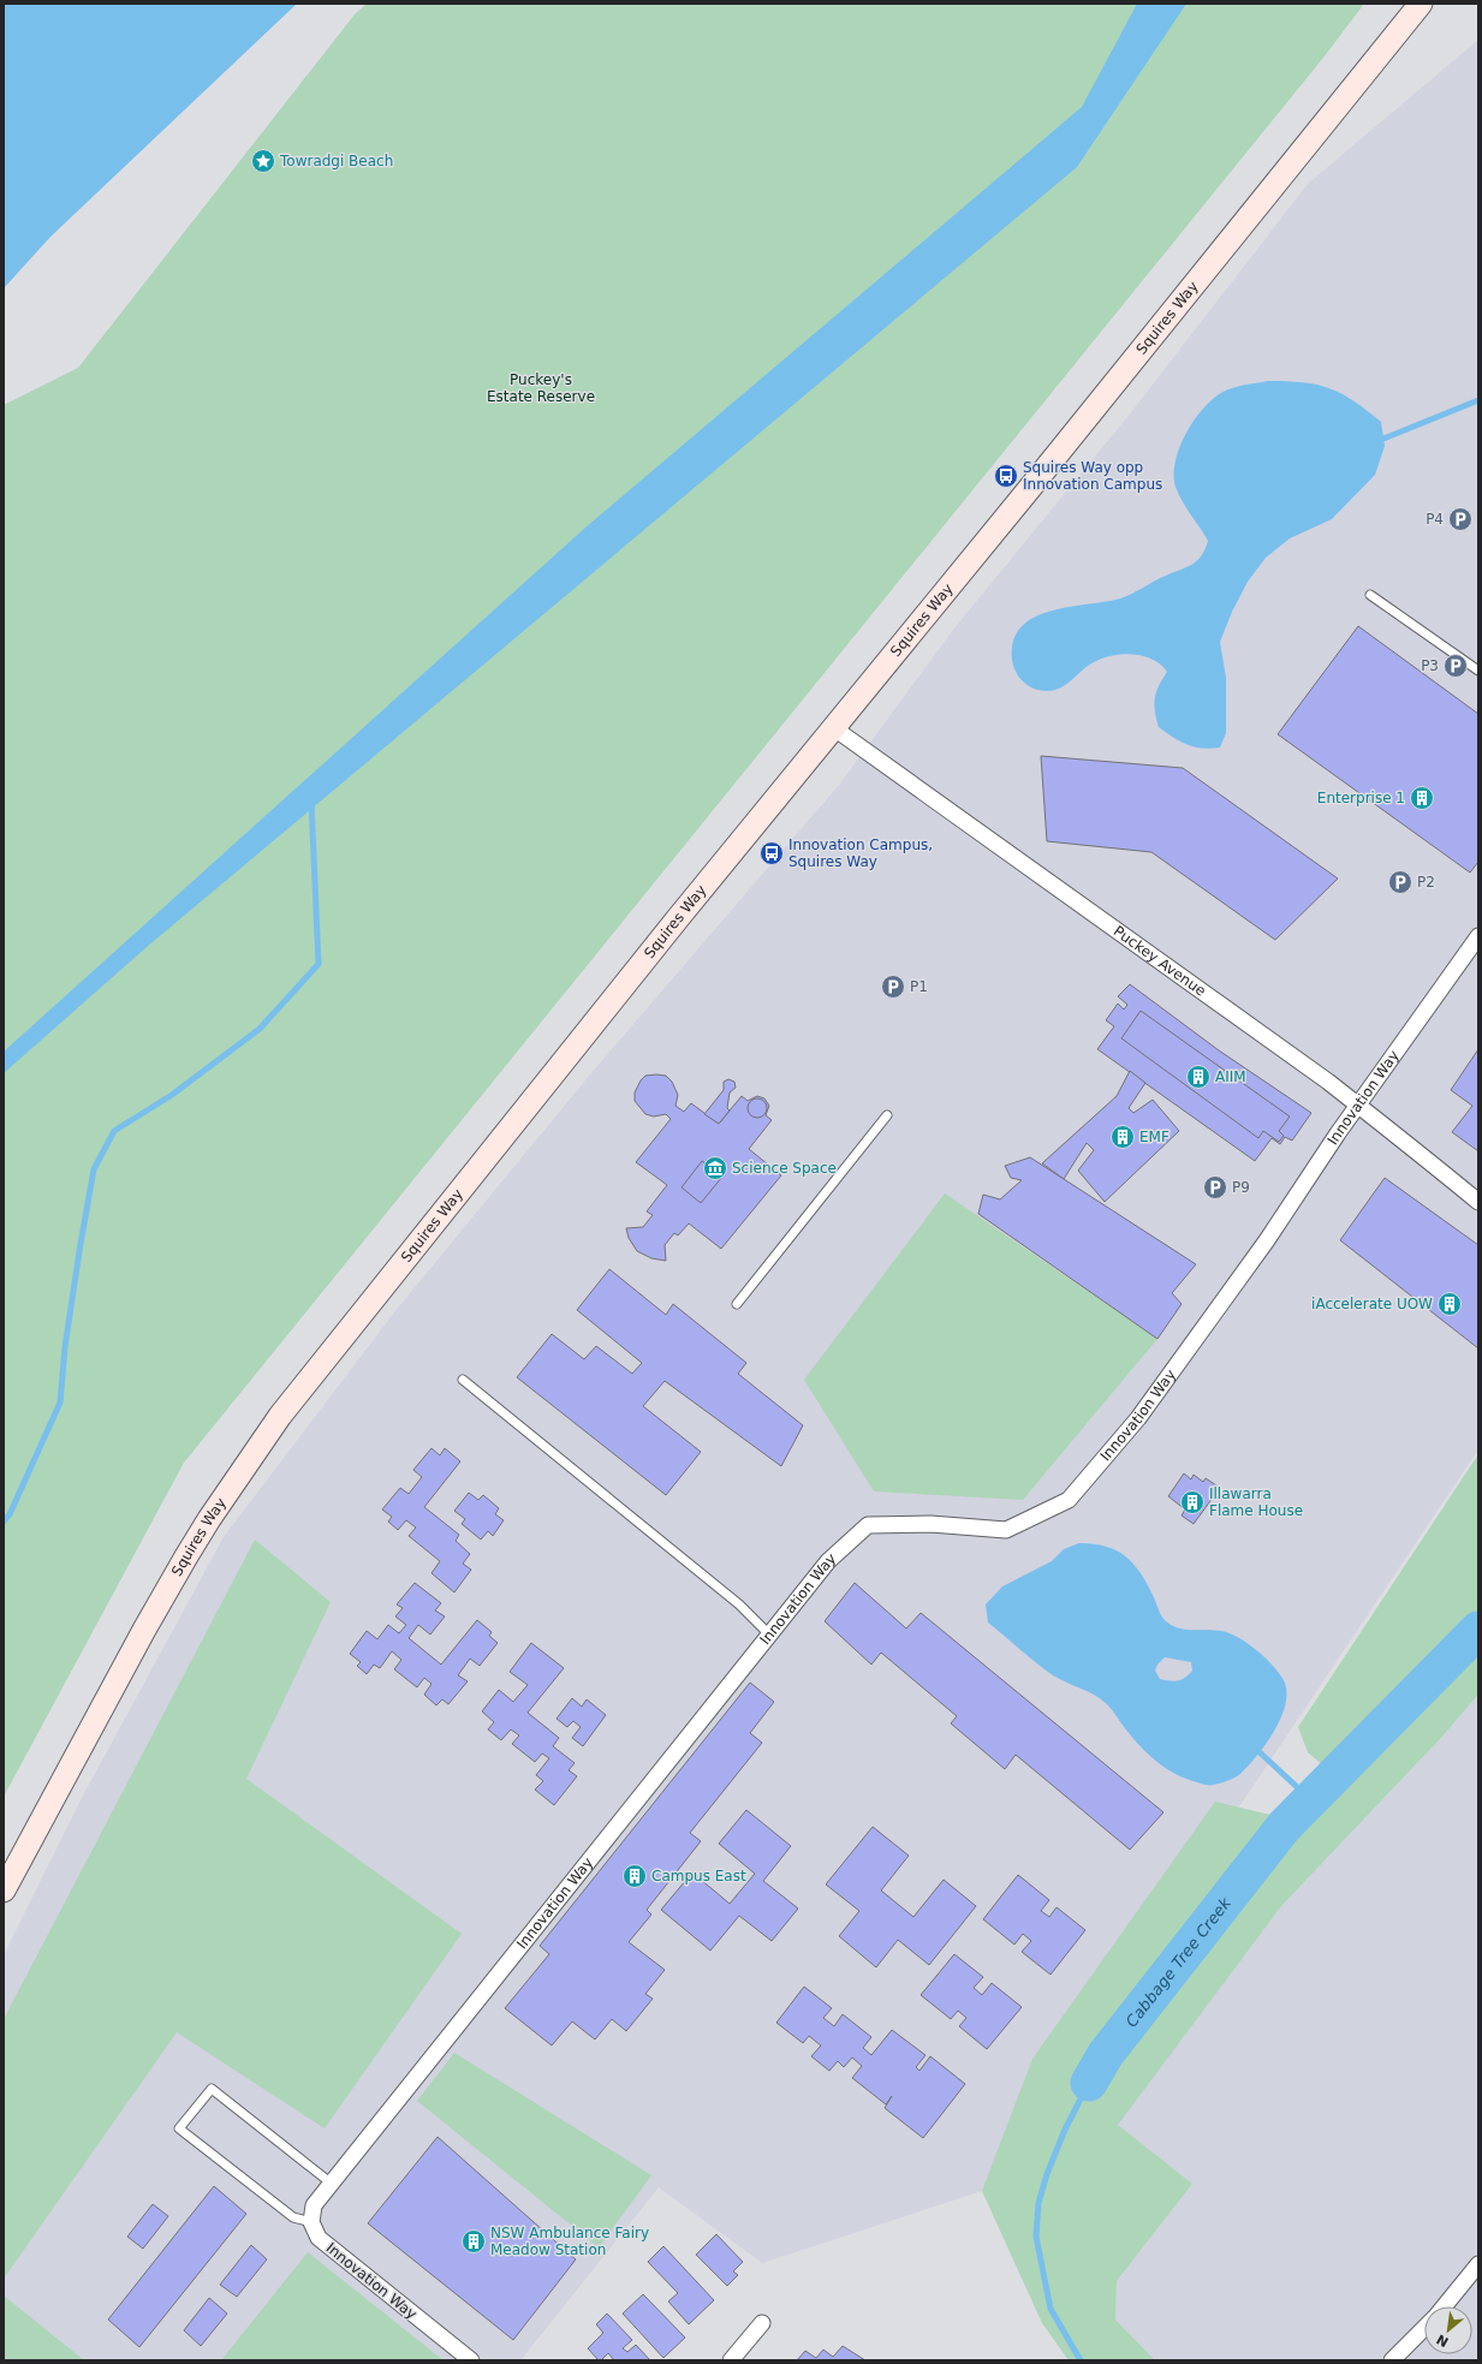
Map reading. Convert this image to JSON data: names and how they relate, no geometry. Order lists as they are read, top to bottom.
{
  "streets": {
    "main road": ["Squires Way"],
    "street": ["Puckey Avenue", "Innovation Way"]
  },
  "crossings": [
    ["Squires Way", "Puckey Avenue"],
    ["Puckey Avenue", "Innovation Way"]
  ],
  "water": ["Cabbage Tree Creek"],
  "parks": ["Puckey's Estate Reserve"],
  "places": {
    "place": ["Towradgi Beach"],
    "bus stop": ["Squires Way opp Innovation Campus", "Innovation Campus, Squires Way"],
    "parking": [
      "P4",
      "P3",
      "P2",
      "P1",
      "P9"
    ],
    "building": [
      "Enterprise 1",
      "AIIM",
      "EMF",
      "iAccelerate UOW",
      "Illawarra Flame House",
      "Campus East",
      "NSW Ambulance Fairy Meadow Station"
    ],
    "museum": ["Science Space"]
  },
  "north": "bottom left"
}
